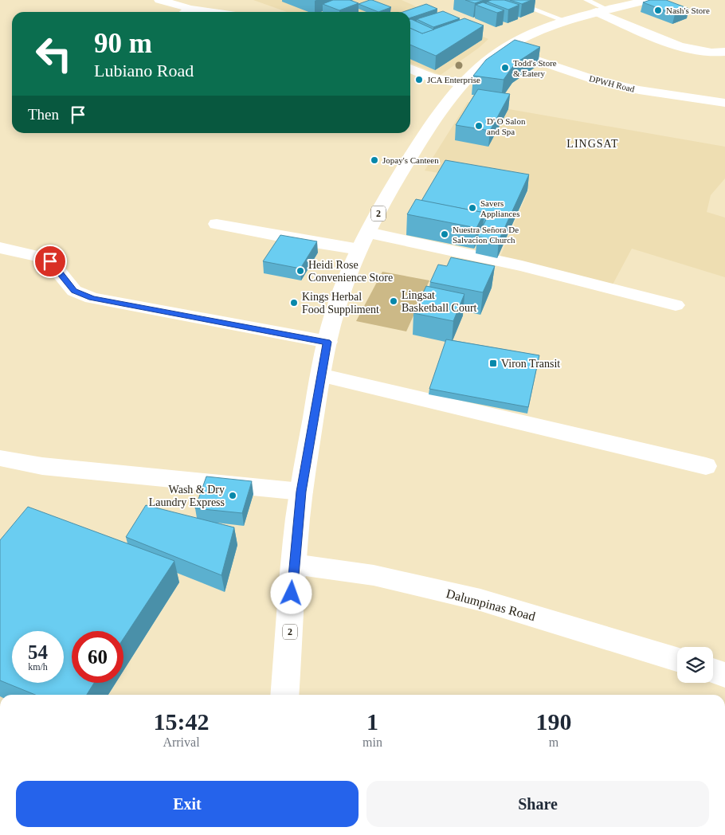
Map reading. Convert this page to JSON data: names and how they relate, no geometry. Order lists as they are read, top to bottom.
{
  "streets": {
    "street": ["DPWH Road", "2", "Dalumpinas Road"]
  },
  "crossings": [
    ["DPWH Road", "2"],
    ["2", "Dalumpinas Road"]
  ],
  "districts": ["LINGSAT"],
  "places": {
    "other": [
      "Nash's Store",
      "Todd's Store & Eatery",
      "JCA Enterprise",
      "D' O Salon and Spa",
      "Jopay's Canteen",
      "Savers Appliances",
      "Nuestra Señora De Salvacion Church",
      "Heidi Rose Convenience Store",
      "Lingsat Basketball Court",
      "Kings Herbal Food Suppliment",
      "Wash & Dry Laundry Express"
    ],
    "transit": ["Viron Transit"]
  },
  "page": {
    "turn": ["90 m", "Lubiano Road"],
    "then": "Then",
    "speed": "54 km/h",
    "limit": "60",
    "eta": [
      "15:42",
      "Arrival",
      "1",
      "min",
      "190",
      "m"
    ],
    "buttons": ["Exit", "Share"]
  }
}
